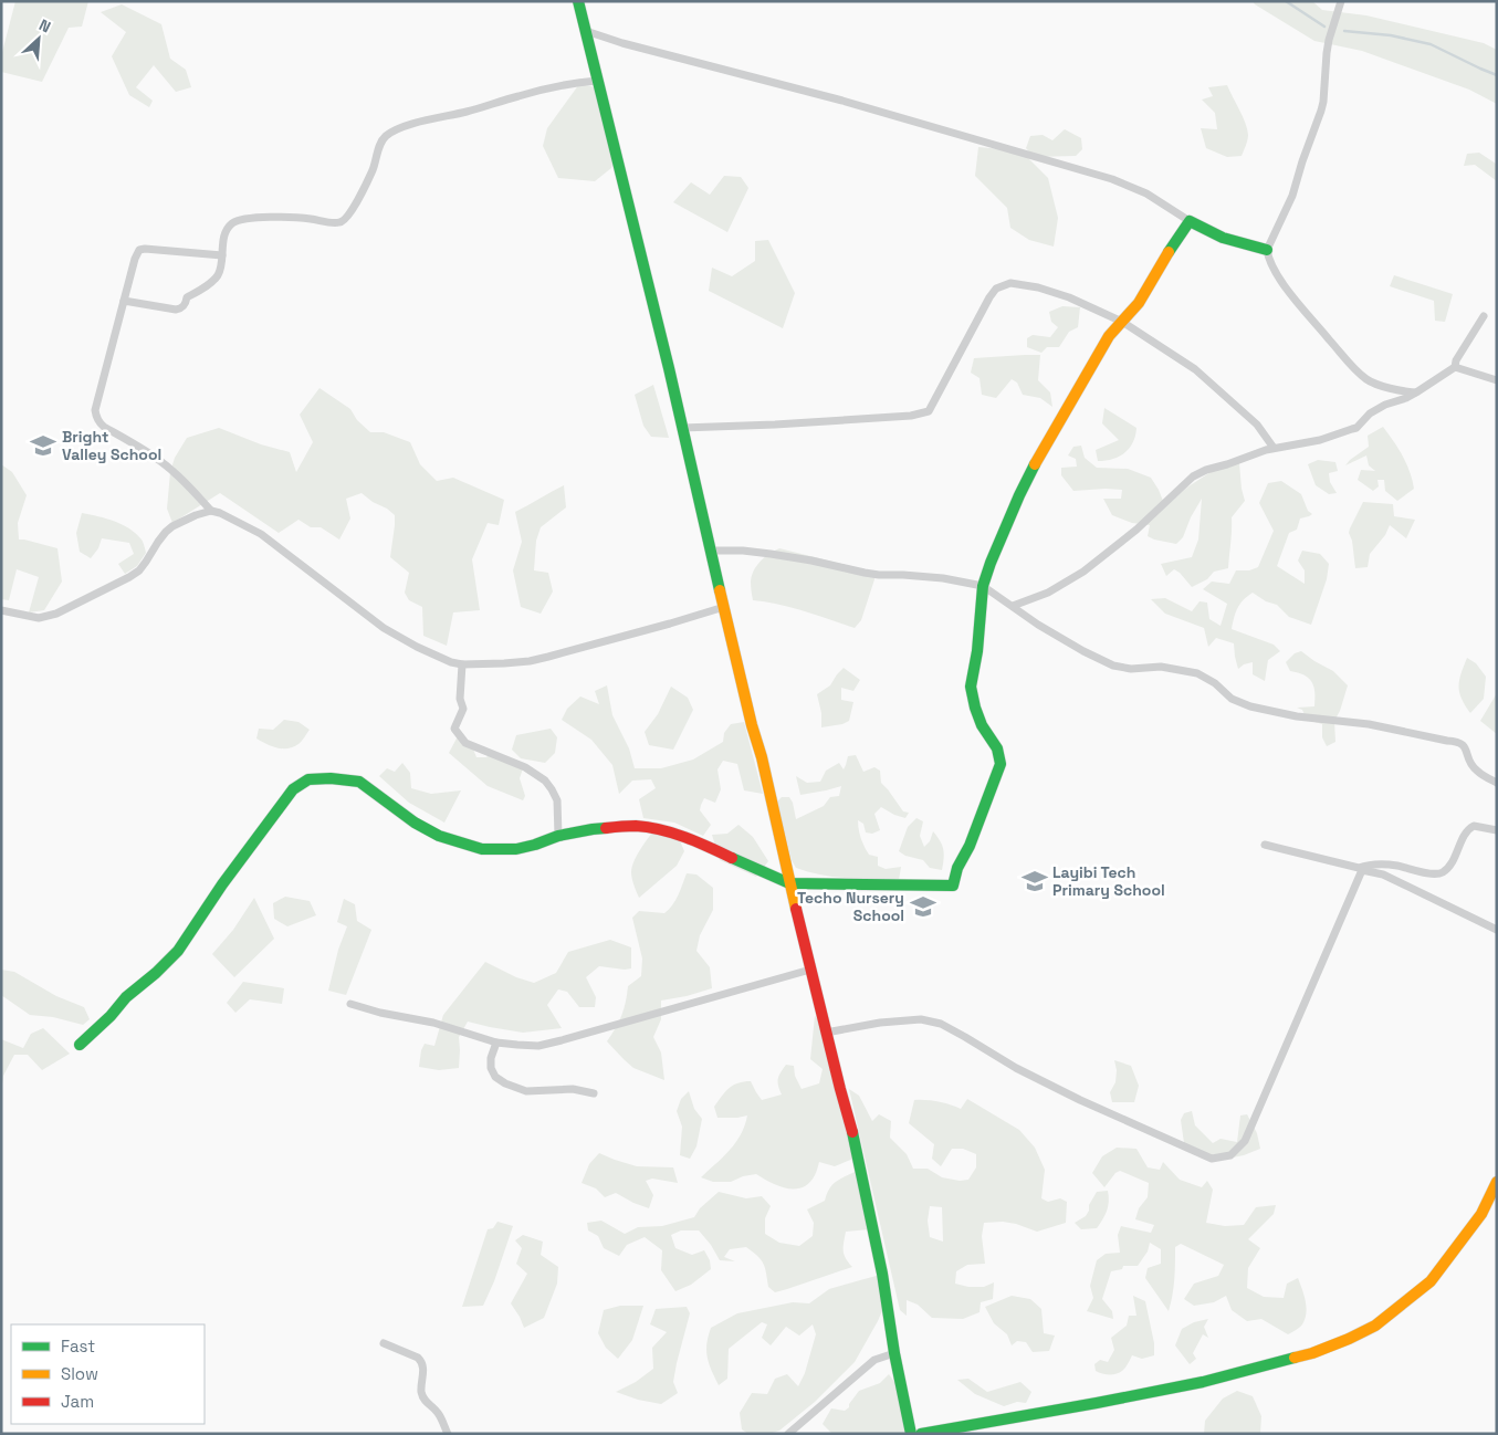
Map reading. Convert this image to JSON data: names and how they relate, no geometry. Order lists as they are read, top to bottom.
{
  "places": {
    "school or university": ["Bright Valley School", "Layibi Tech Primary School", "Techo Nursery School"]
  },
  "legend": ["Fast", "Slow", "Jam"],
  "north": "top right"
}
